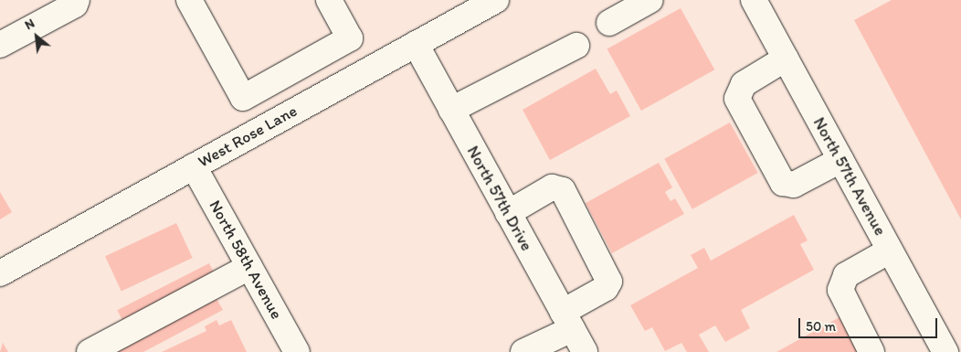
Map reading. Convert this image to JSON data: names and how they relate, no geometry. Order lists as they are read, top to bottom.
{
  "streets": {
    "street": [
      "West Rose Lane",
      "North 57th Avenue",
      "North 57th Drive",
      "North 58th Avenue"
    ]
  },
  "crossings": [
    ["West Rose Lane", "North 57th Drive"],
    ["West Rose Lane", "North 58th Avenue"]
  ],
  "scale_bar": "50 m",
  "north": "top left"
}
